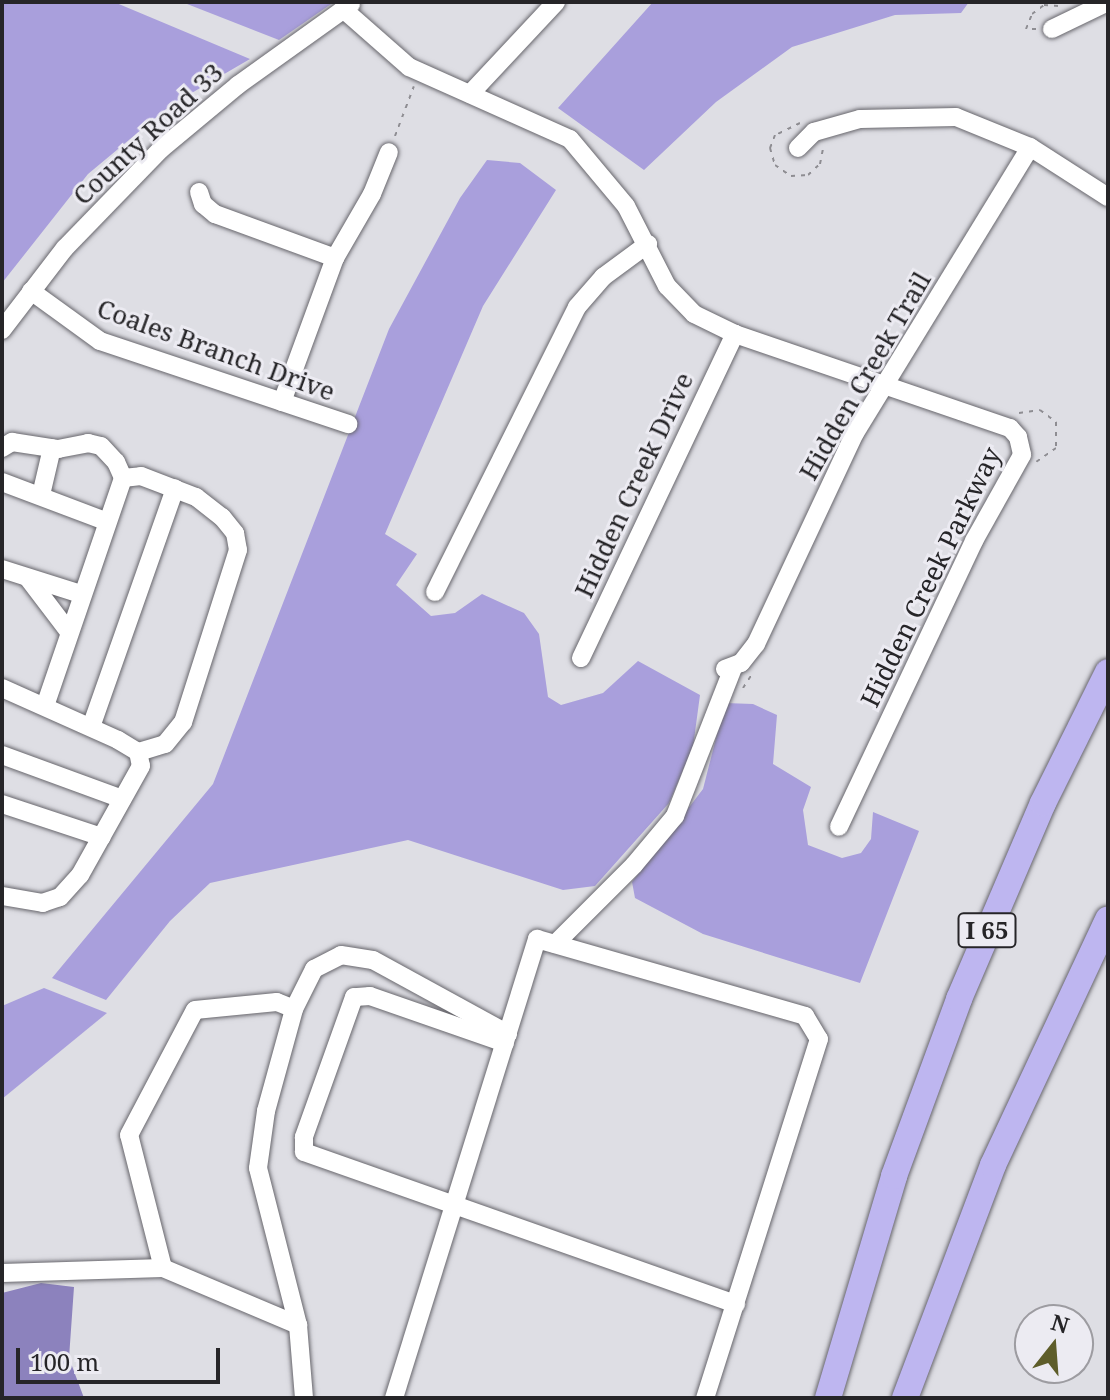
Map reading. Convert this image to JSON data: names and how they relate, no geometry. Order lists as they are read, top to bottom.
{
  "streets": {
    "highway": ["I 65"],
    "street": [
      "County Road 33",
      "Coales Branch Drive",
      "Hidden Creek Trail",
      "Hidden Creek Drive",
      "Hidden Creek Parkway"
    ]
  },
  "crossings": [
    ["County Road 33", "Coales Branch Drive"],
    ["County Road 33", "Hidden Creek Parkway"],
    ["Hidden Creek Trail", "Hidden Creek Parkway"],
    ["Hidden Creek Drive", "Hidden Creek Parkway"]
  ],
  "scale_bar": "100 m",
  "north": "top"
}
